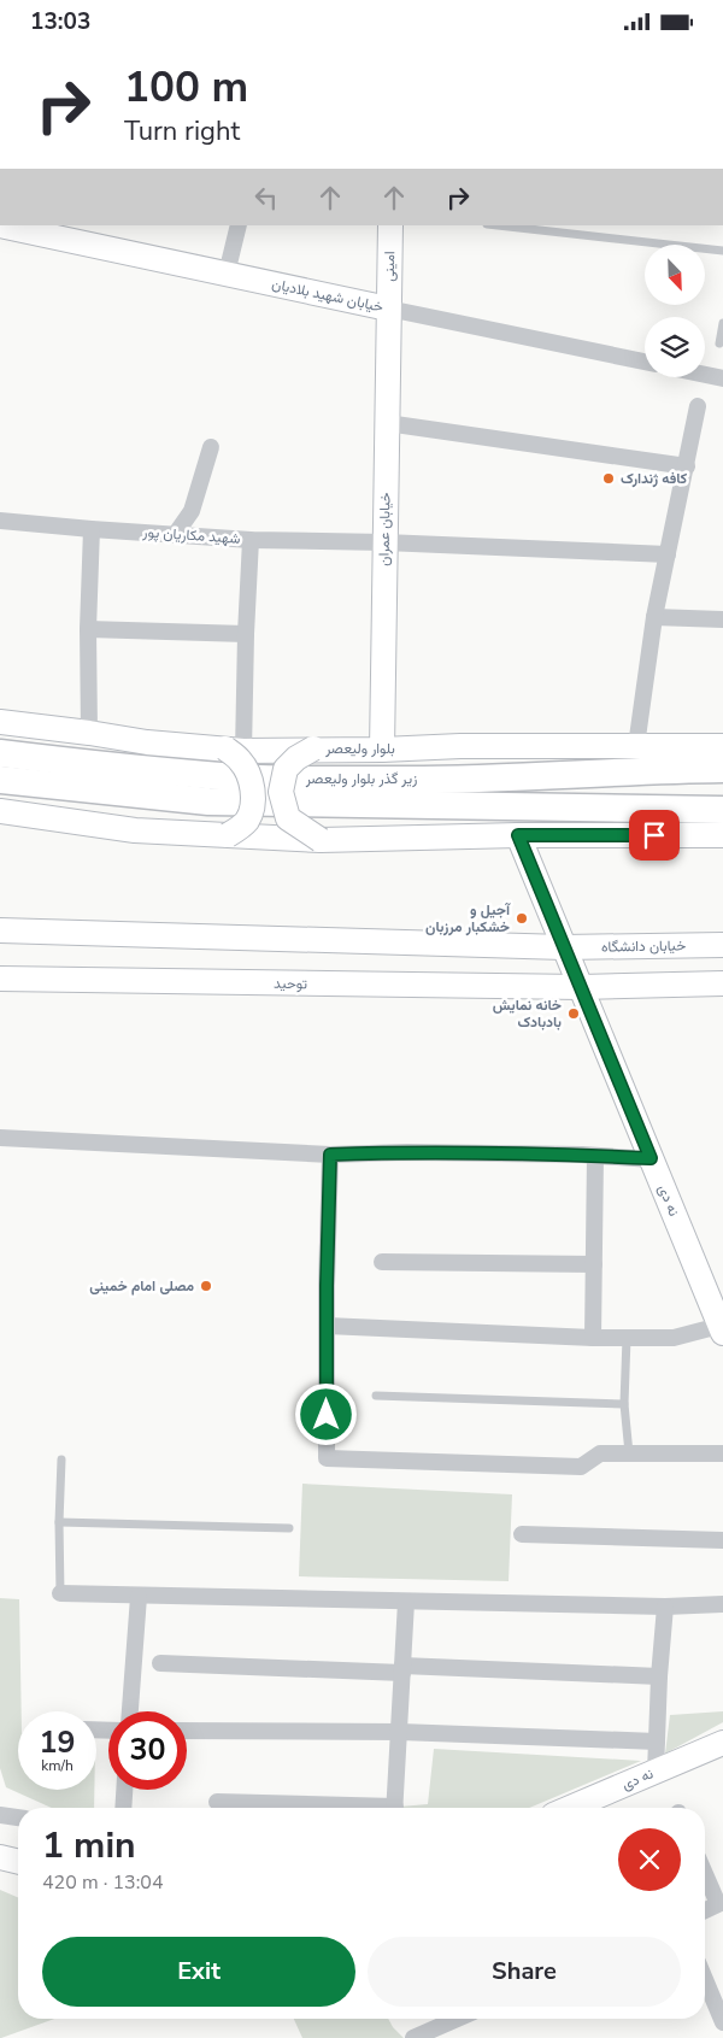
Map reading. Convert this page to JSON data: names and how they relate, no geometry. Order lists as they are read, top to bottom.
{
  "streets": {
    "main road": ["زیر گذر بلوار ولیعصر"],
    "street": [
      "امینی",
      "خیابان شهید بلادیان",
      "خیابان عمران",
      "شهید مکاریان پور",
      "بلوار ولیعصر",
      "خیابان دانشگاه",
      "توحید",
      "نه دی"
    ]
  },
  "crossings": [
    ["امینی", "خیابان شهید بلادیان"],
    ["امینی", "خیابان عمران"],
    ["خیابان شهید بلادیان", "خیابان عمران"],
    ["خیابان عمران", "شهید مکاریان پور"],
    ["خیابان عمران", "بلوار ولیعصر"],
    ["خیابان دانشگاه", "نه دی"],
    ["توحید", "نه دی"]
  ],
  "places": [
    "کافه ژندارک",
    "آجیل و خشکبار مرزبان",
    "خانه نمایش بادبادک",
    "مصلی امام خمینی"
  ],
  "north": "bottom right",
  "page": {
    "status": "13:03",
    "turn": ["100 m", "Turn right"],
    "speed": "19 km/h",
    "limit": "30",
    "heading": ["1 min", "420 m · 13:04"],
    "buttons": ["Exit", "Share"]
  }
}
